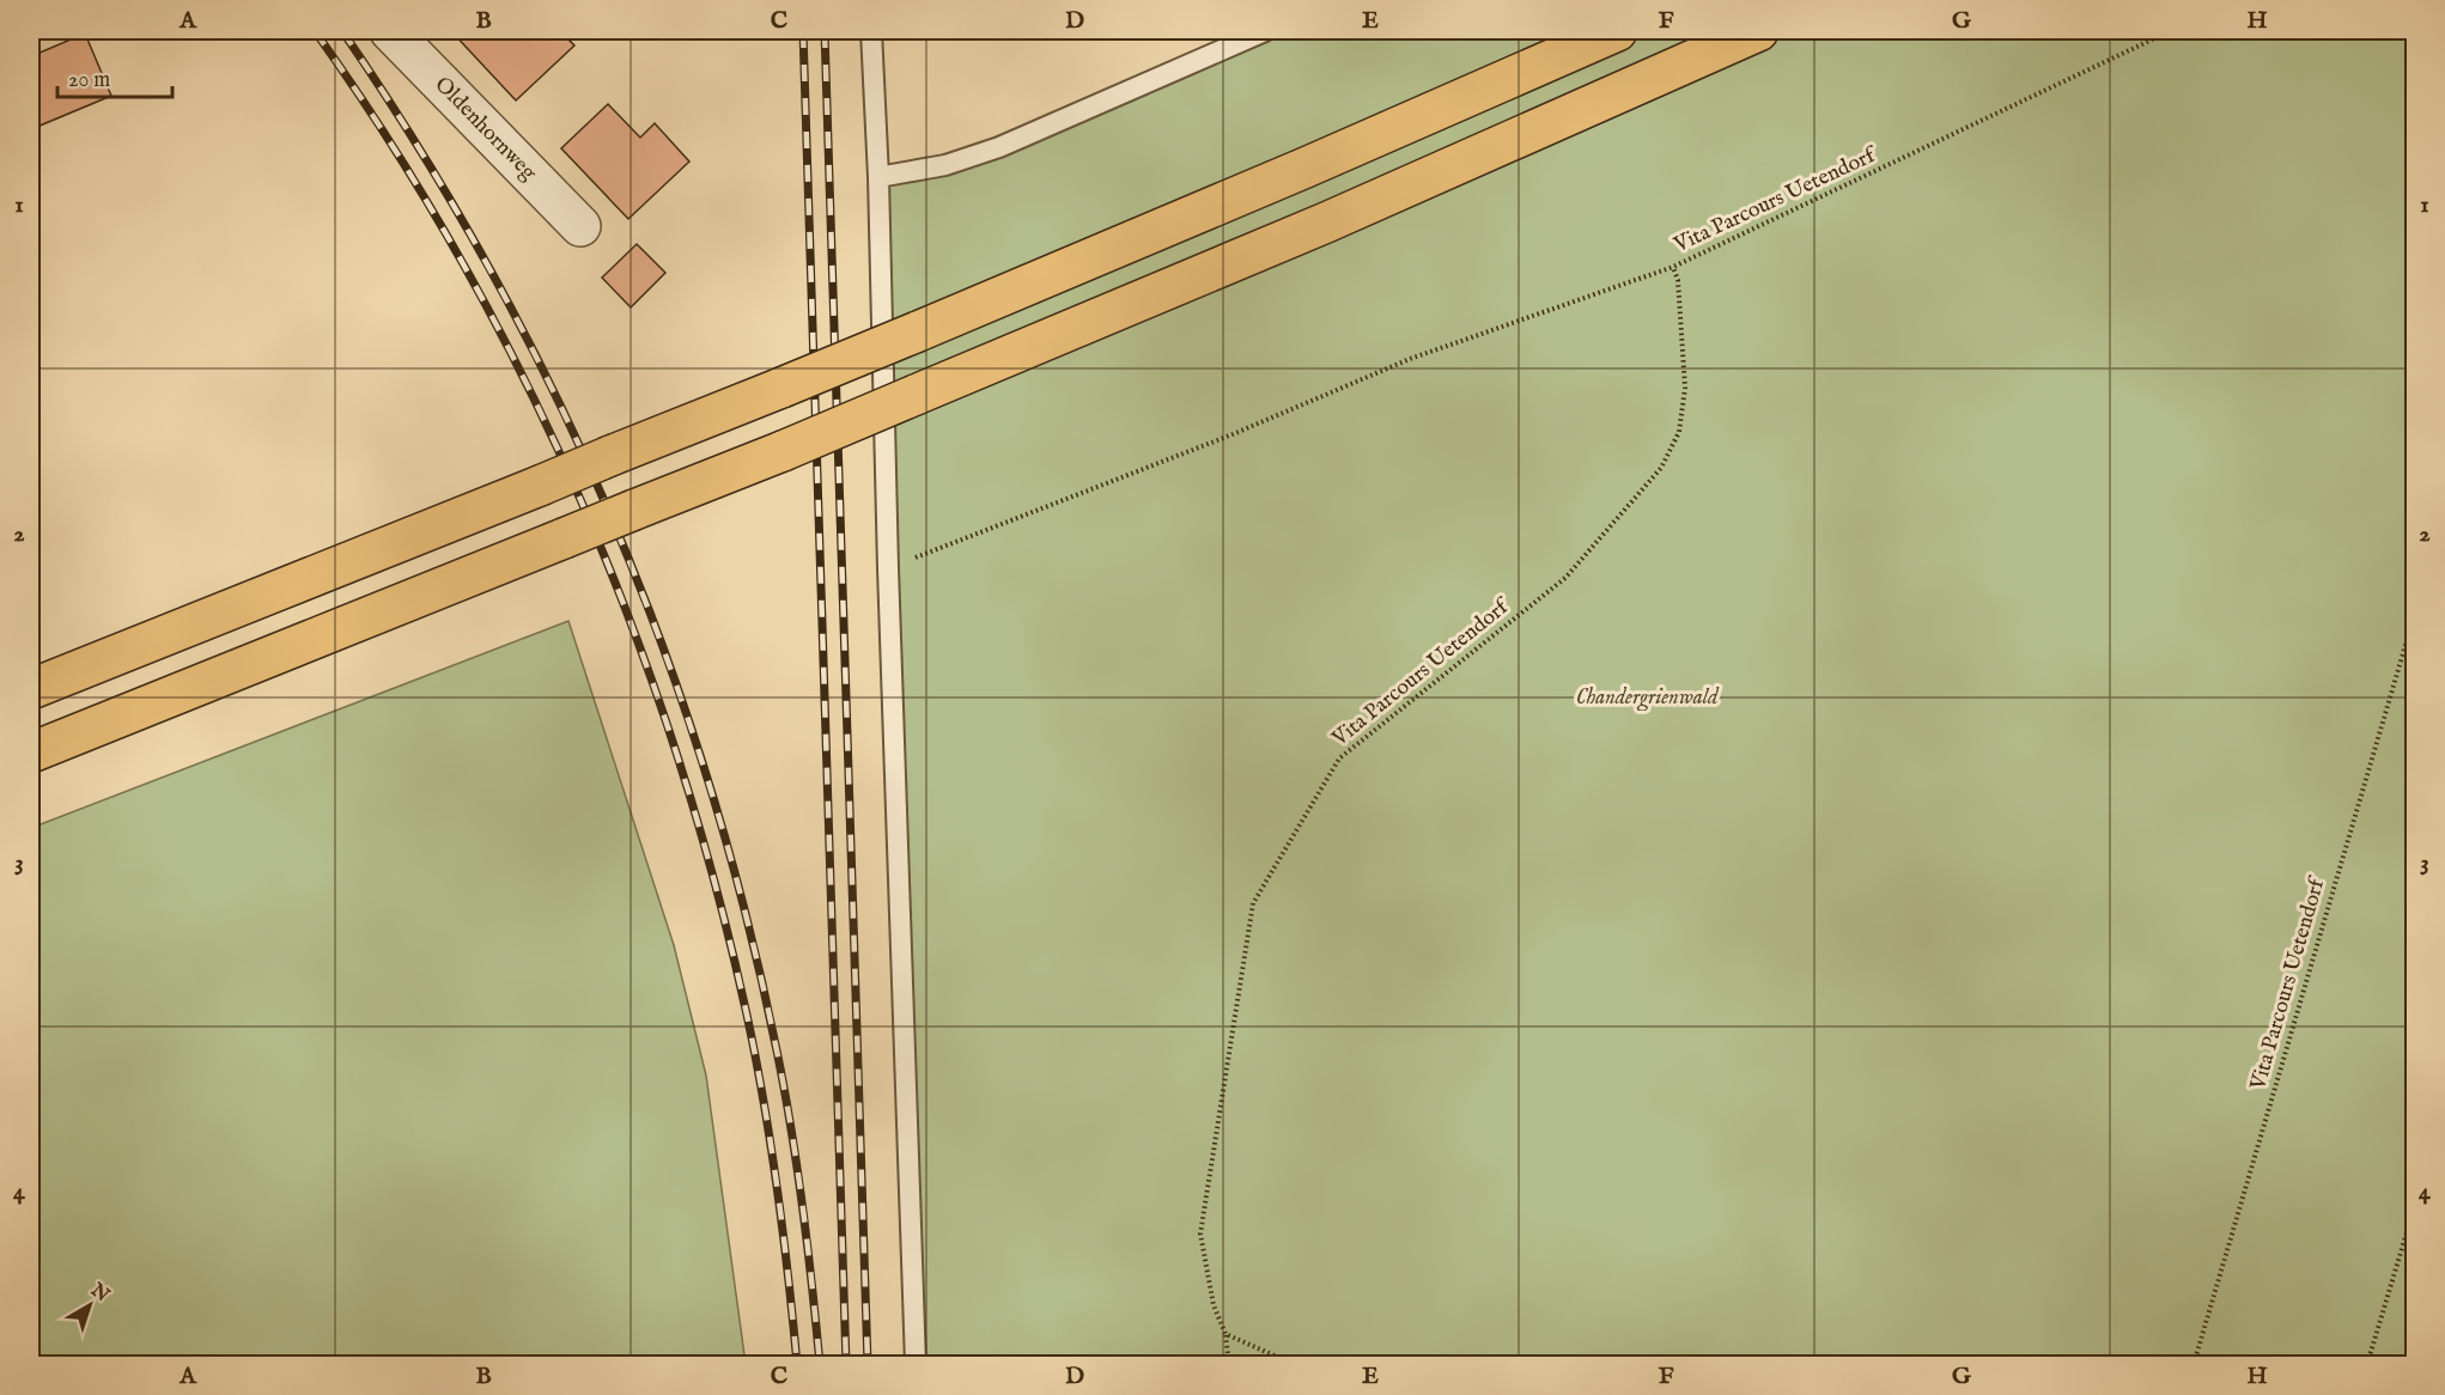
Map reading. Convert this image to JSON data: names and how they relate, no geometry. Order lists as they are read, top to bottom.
{
  "streets": {
    "street": ["Oldenhornweg"],
    "path": ["Vita Parcours Uetendorf"]
  },
  "parks": ["Chandergrienwald"],
  "scale_bar": "20 m",
  "north": "top right",
  "grid": {
    "columns": [
      "A",
      "B",
      "C",
      "D",
      "E",
      "F",
      "G",
      "H"
    ],
    "rows": [
      "1",
      "2",
      "3",
      "4"
    ]
  }
}
